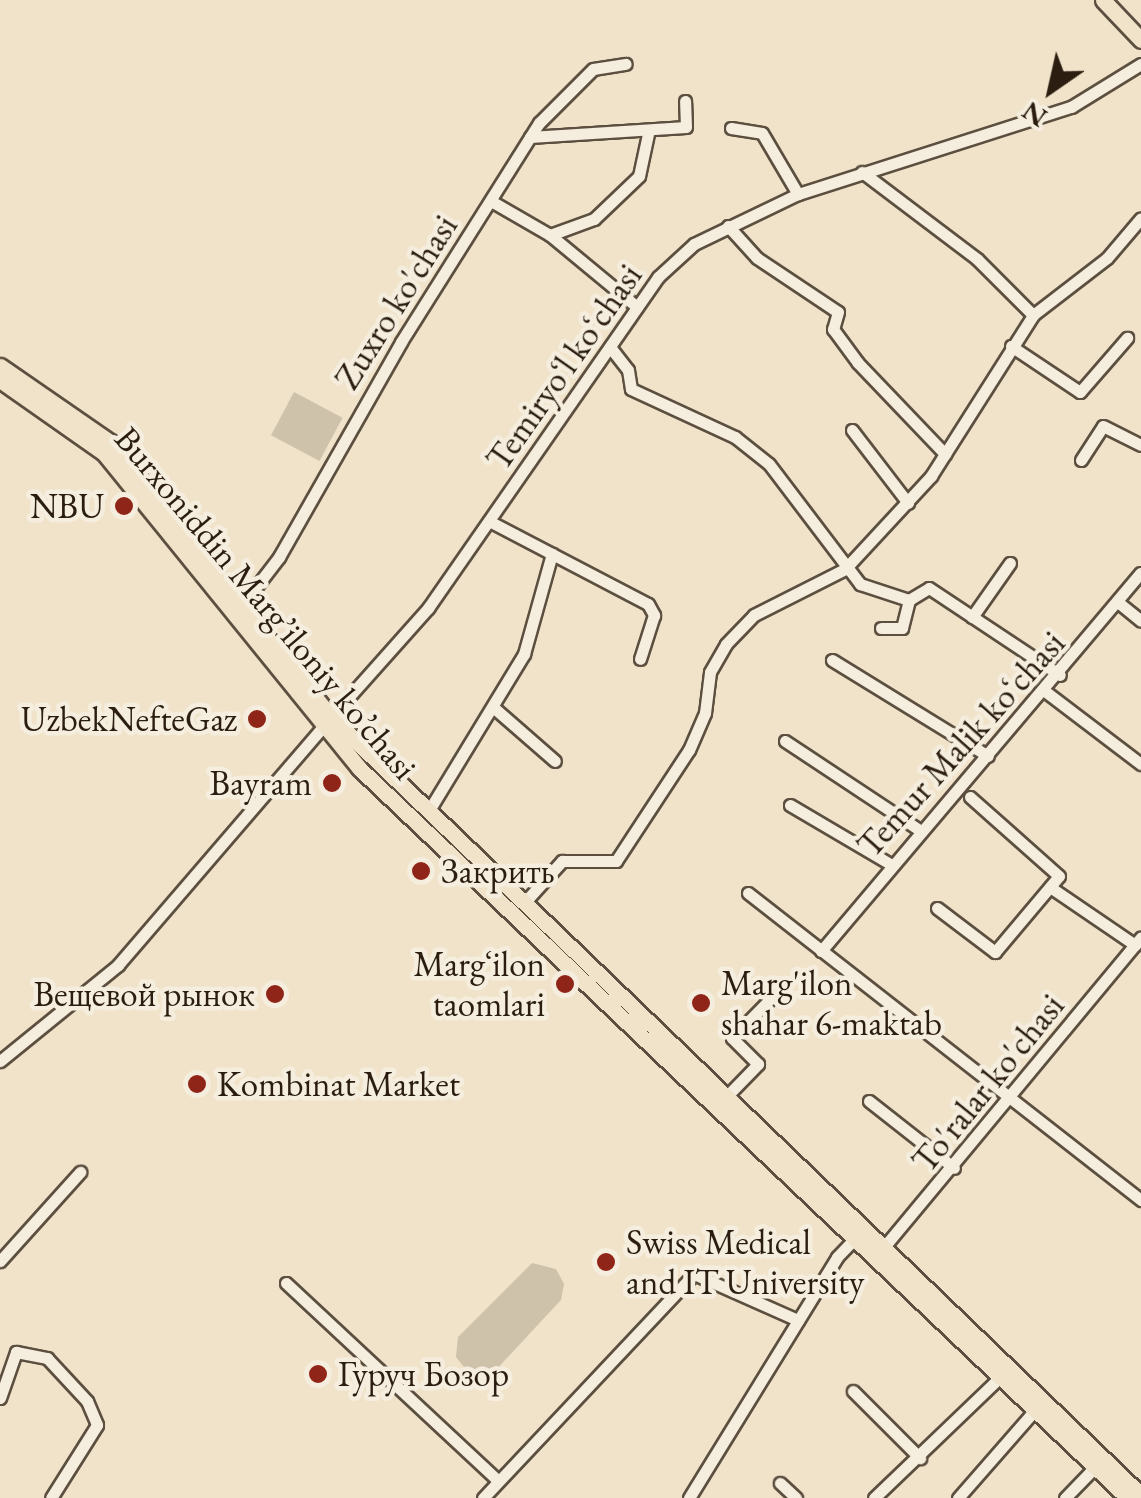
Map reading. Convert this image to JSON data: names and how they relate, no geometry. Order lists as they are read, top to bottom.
{
  "streets": {
    "main road": ["Burxoniddin Marg’iloniy ko’chasi"],
    "street": [
      "Zuxro ko'chasi",
      "Temiryoʻl koʻchasi",
      "Temur Malik koʻchasi",
      "To'ralar ko'chasi"
    ]
  },
  "crossings": [
    ["Zuxro ko'chasi", "Burxoniddin Marg’iloniy ko’chasi"],
    ["Temiryoʻl koʻchasi", "Burxoniddin Marg’iloniy ko’chasi"],
    ["Burxoniddin Marg’iloniy ko’chasi", "To'ralar ko'chasi"]
  ],
  "places": [
    "NBU",
    "UzbekNefteGaz",
    "Bayram",
    "Закрить",
    "Margʻilon taomlari",
    "Вещевой рынок",
    "Marg'ilon shahar 6-maktab",
    "Kombinat Market",
    "Swiss Medical and IT University",
    "Гуруч Бозор"
  ],
  "north": "bottom left"
}
